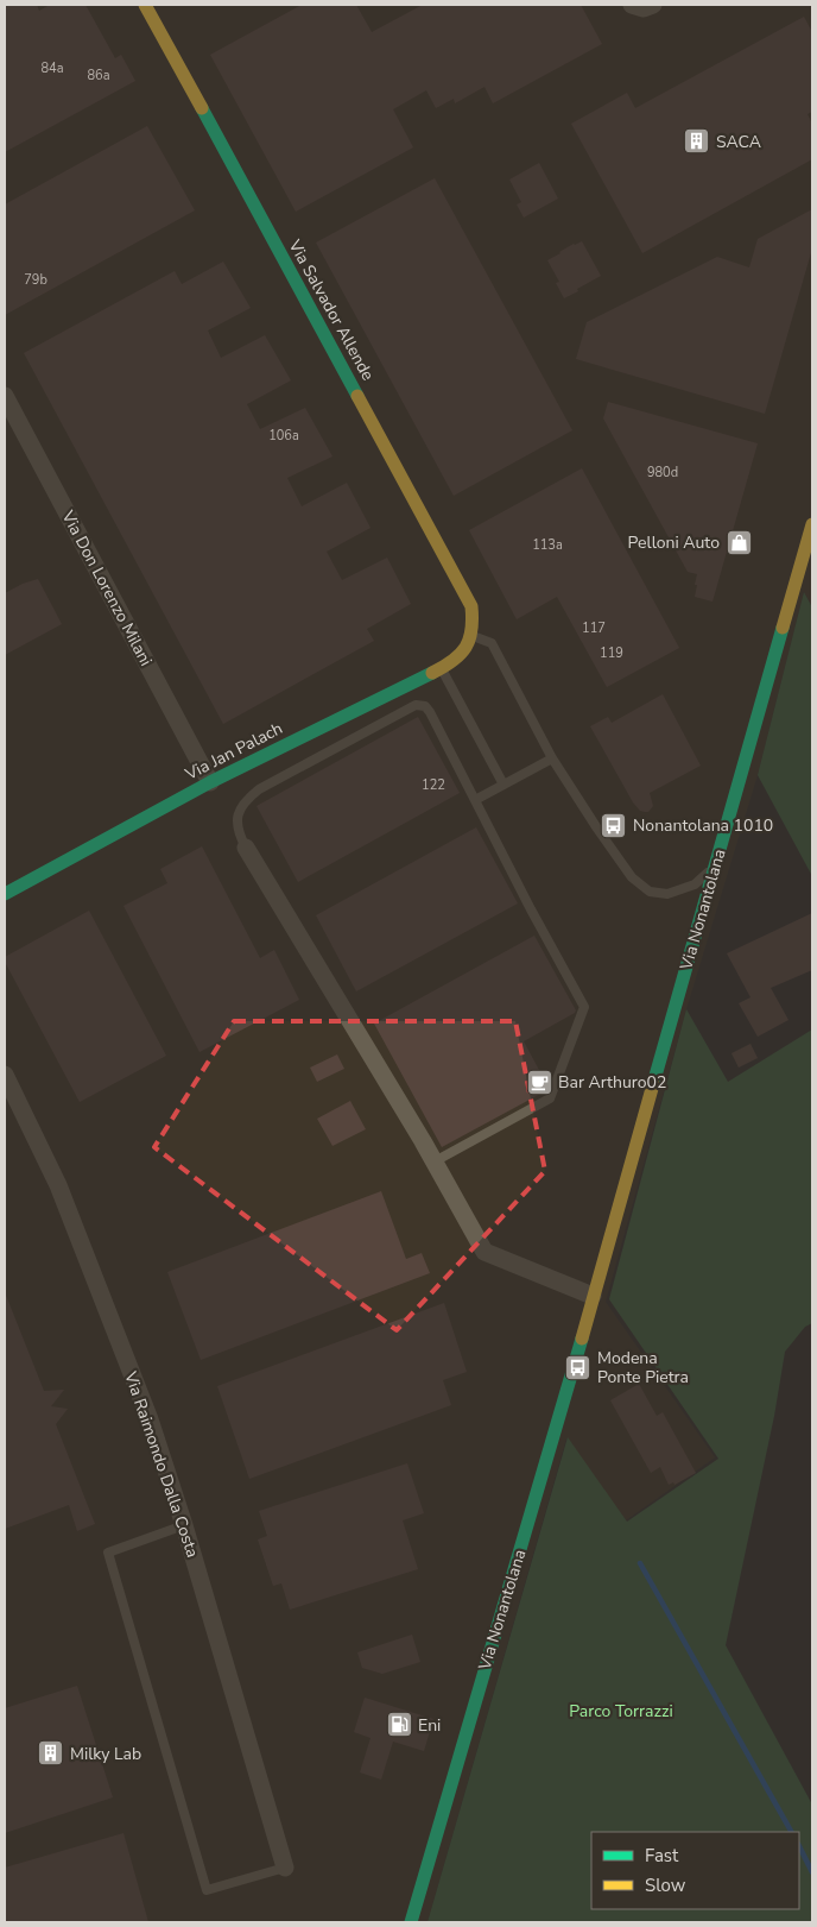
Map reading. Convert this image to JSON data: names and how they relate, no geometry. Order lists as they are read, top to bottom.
{
  "streets": {
    "main road": ["Via Salvador Allende", "Via Jan Palach", "Via Nonantolana"],
    "street": ["Via Don Lorenzo Milani", "Via Raimondo Dalla Costa"]
  },
  "crossings": [
    ["Via Salvador Allende", "Via Jan Palach"],
    ["Via Don Lorenzo Milani", "Via Jan Palach"]
  ],
  "parks": ["Parco Torrazzi"],
  "places": {
    "building": ["SACA", "Milky Lab"],
    "shop": ["Pelloni Auto"],
    "bus stop": ["Nonantolana 1010", "Modena Ponte Pietra"],
    "cafe": ["Bar Arthuro02"],
    "fuel station": ["Eni"]
  },
  "house_numbers": [
    "84a",
    "86a",
    "79b",
    "106a",
    "980d",
    "113a",
    "117",
    "119",
    "122"
  ],
  "legend": ["Fast", "Slow"]
}
